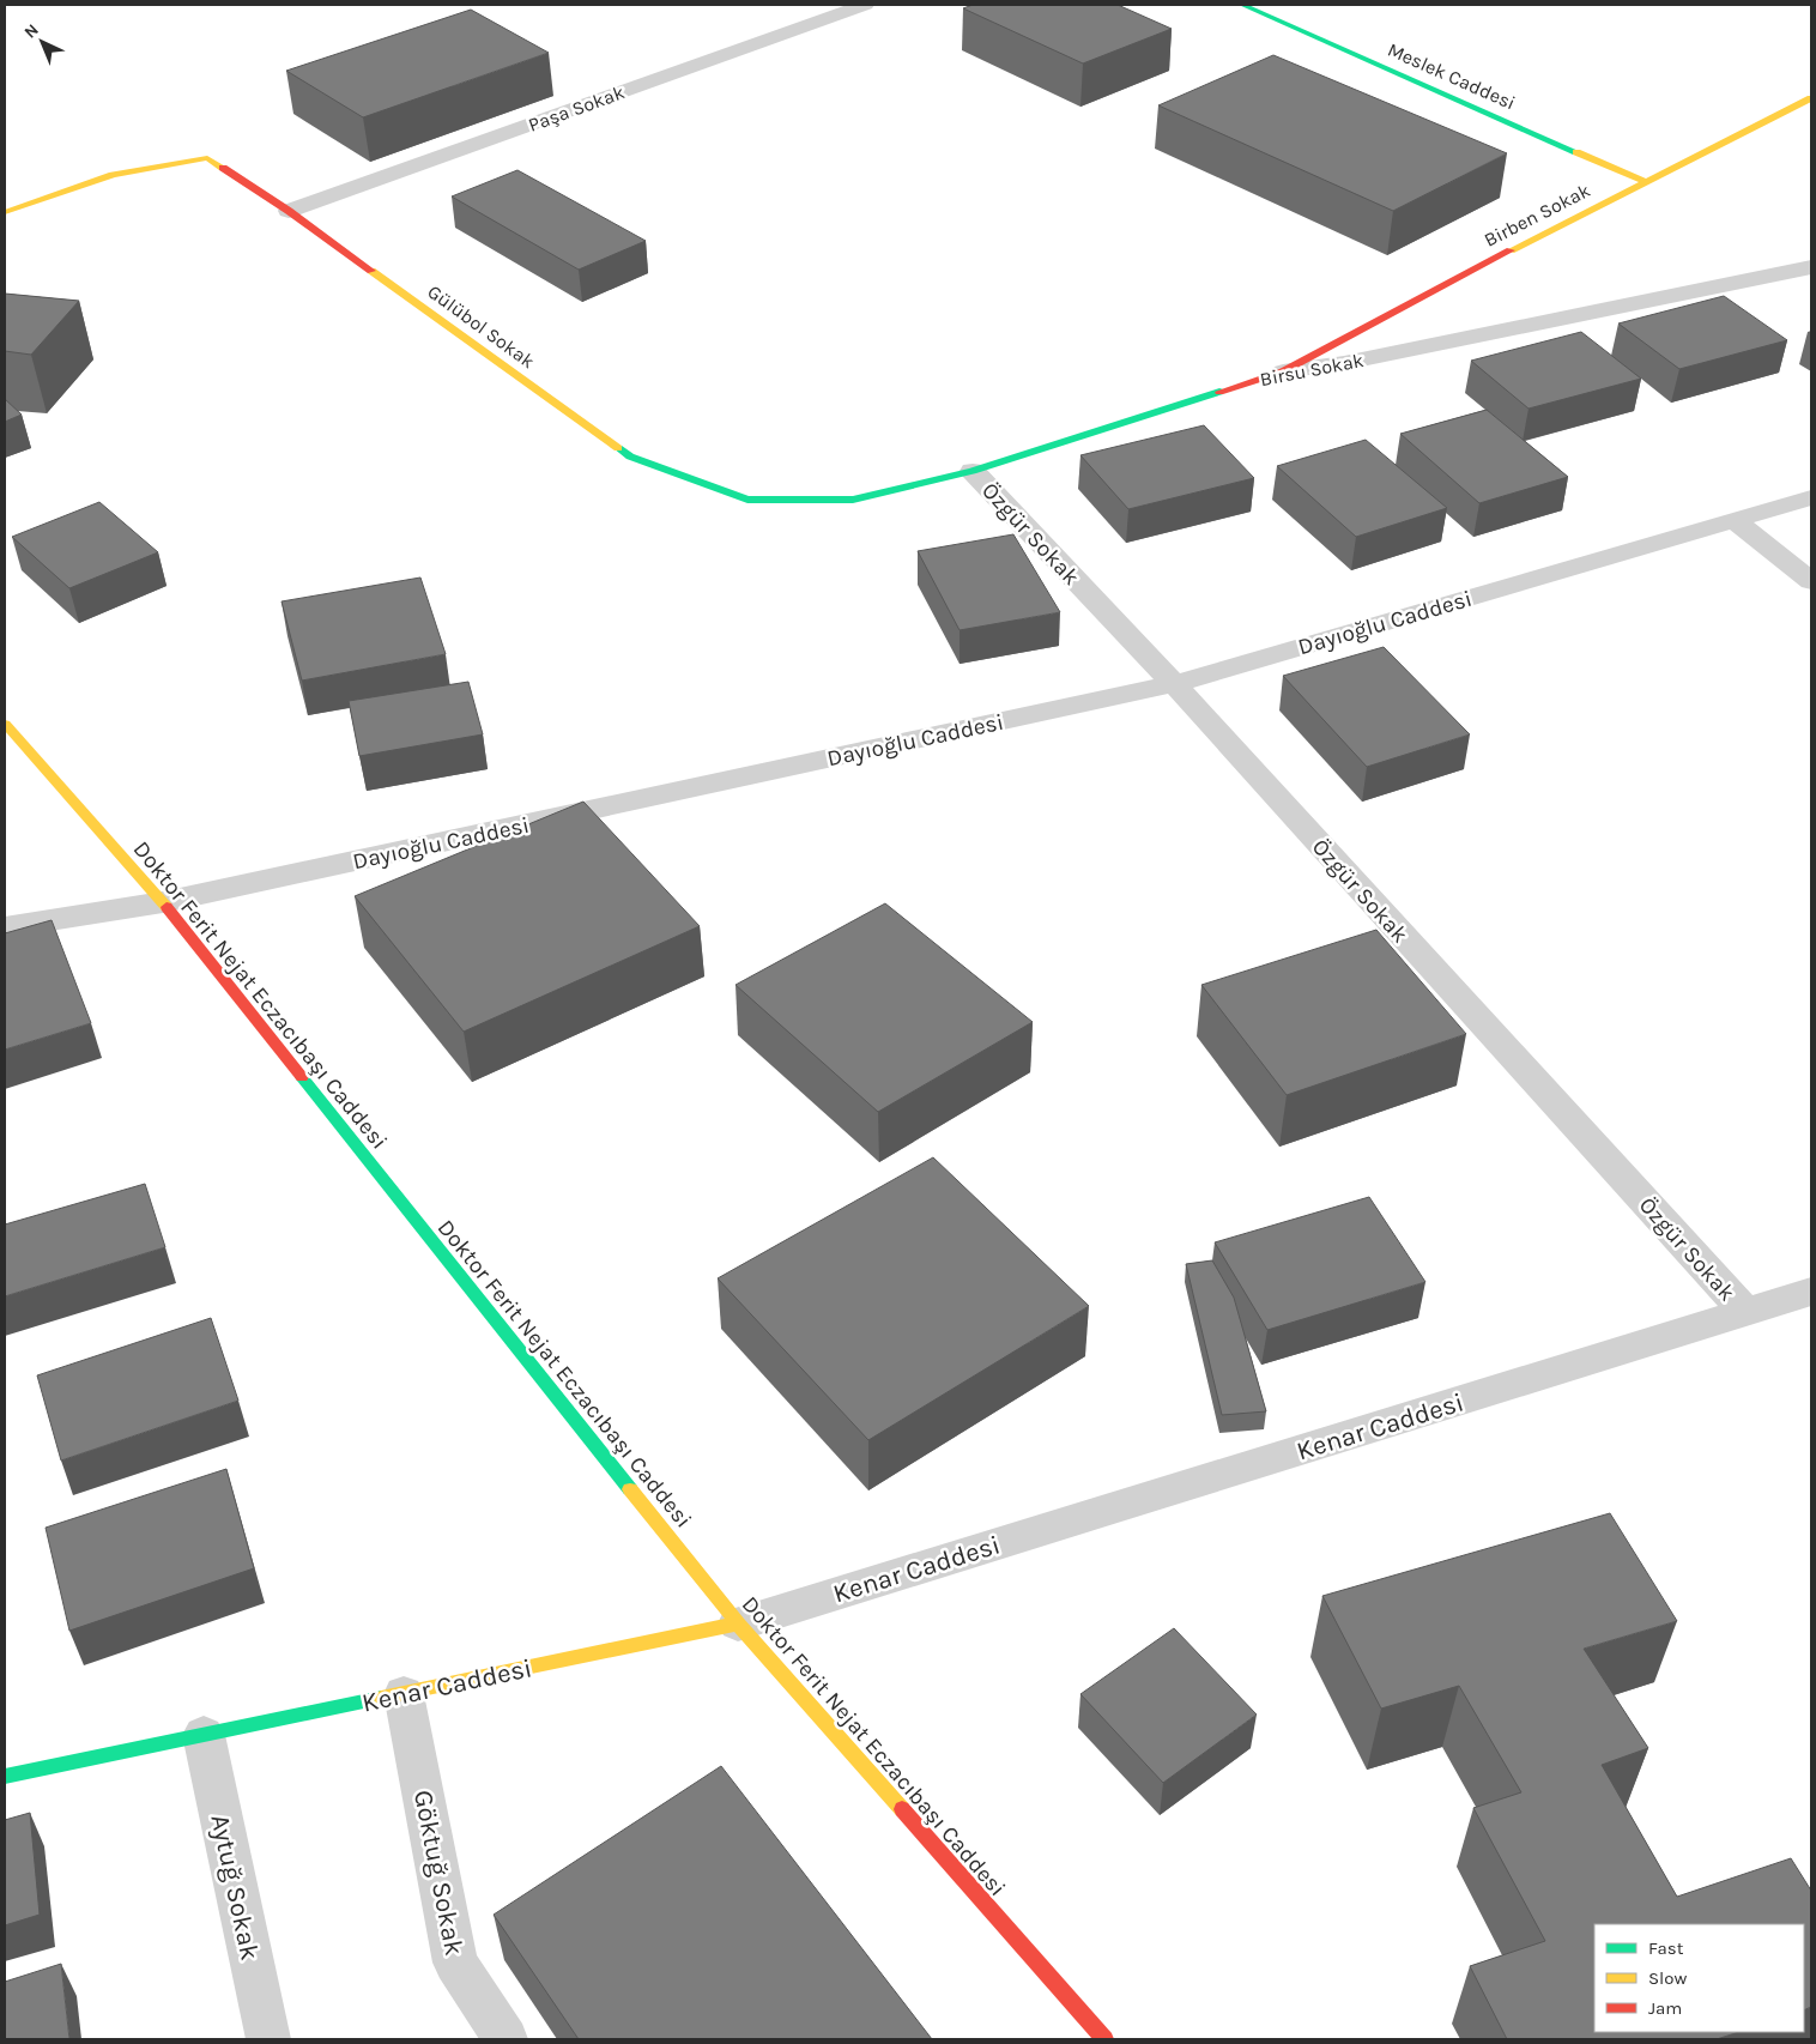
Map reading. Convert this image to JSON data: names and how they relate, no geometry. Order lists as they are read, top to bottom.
{
  "streets": {
    "street": [
      "Meslek Caddesi",
      "Paşa Sokak",
      "Birben Sokak",
      "Gülübol Sokak",
      "Birsu Sokak",
      "Özgür Sokak",
      "Dayıoğlu Caddesi",
      "Doktor Ferit Nejat Eczacıbaşı Caddesi",
      "Kenar Caddesi",
      "Göktuğ Sokak",
      "Aytuğ Sokak"
    ]
  },
  "crossings": [
    ["Meslek Caddesi", "Birben Sokak"],
    ["Paşa Sokak", "Gülübol Sokak"],
    ["Birben Sokak", "Birsu Sokak"],
    ["Gülübol Sokak", "Birsu Sokak"],
    ["Birsu Sokak", "Özgür Sokak"],
    ["Özgür Sokak", "Dayıoğlu Caddesi"],
    ["Özgür Sokak", "Kenar Caddesi"],
    ["Dayıoğlu Caddesi", "Doktor Ferit Nejat Eczacıbaşı Caddesi"],
    ["Doktor Ferit Nejat Eczacıbaşı Caddesi", "Kenar Caddesi"],
    ["Kenar Caddesi", "Göktuğ Sokak"],
    ["Kenar Caddesi", "Aytuğ Sokak"]
  ],
  "legend": ["Fast", "Slow", "Jam"],
  "north": "top left"
}
